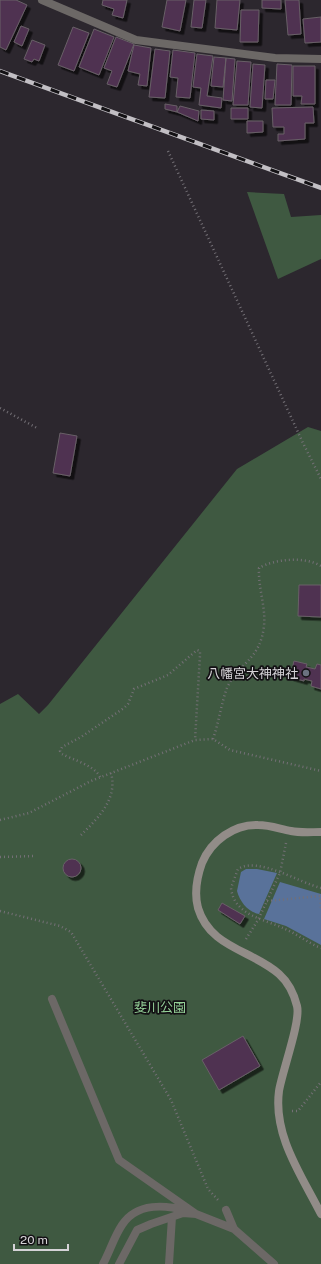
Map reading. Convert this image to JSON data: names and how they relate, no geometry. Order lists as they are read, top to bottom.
{
  "parks": ["斐川公園"],
  "places": ["八幡宮大神神社"],
  "scale_bar": "20 m"
}
